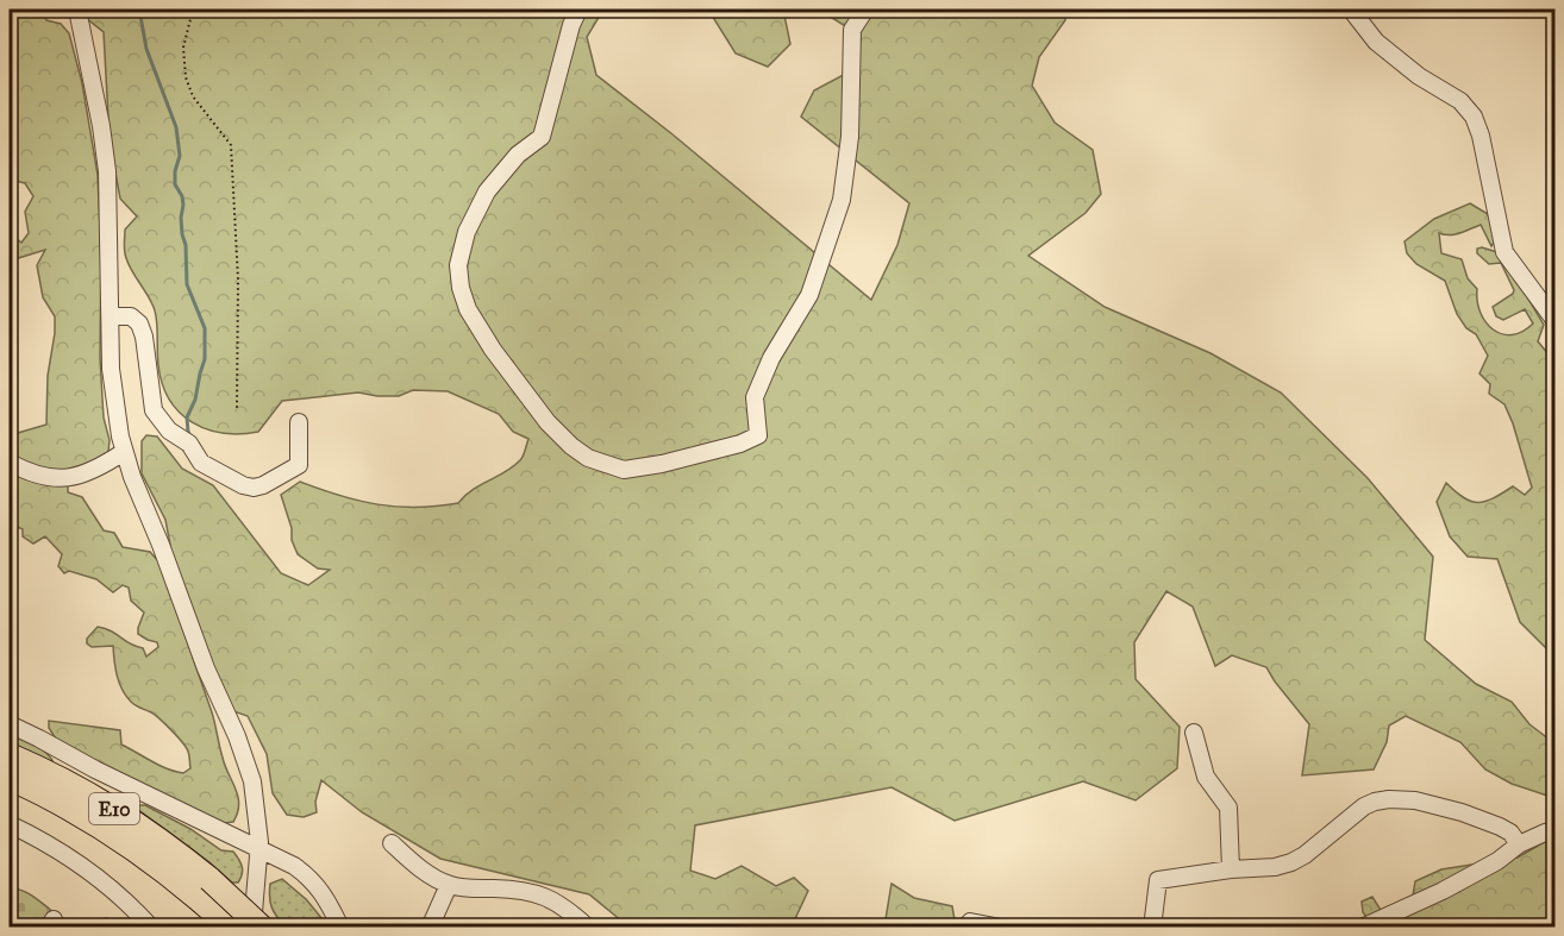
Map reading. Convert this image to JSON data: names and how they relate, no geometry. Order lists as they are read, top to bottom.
{
  "streets": {
    "highway": ["E10"]
  }
}
